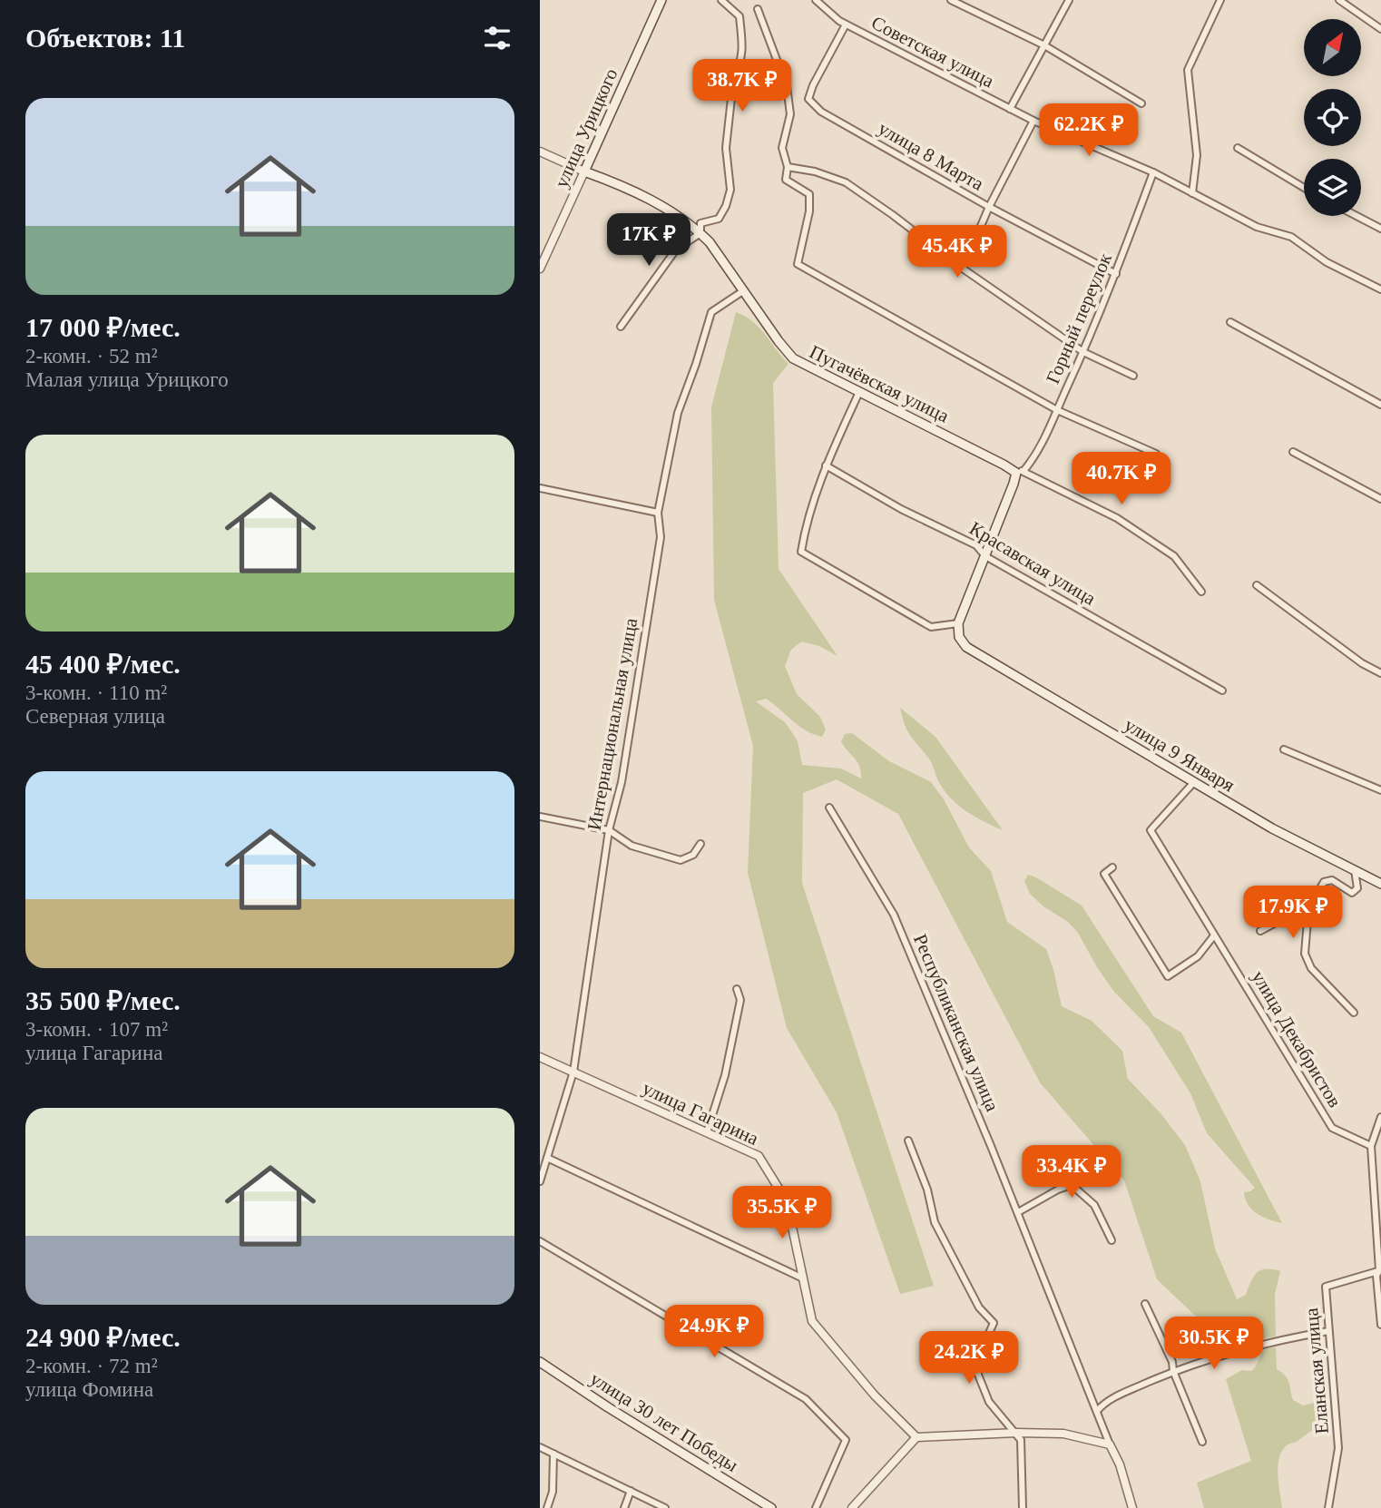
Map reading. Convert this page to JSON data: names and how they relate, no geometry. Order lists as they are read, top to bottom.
{
  "streets": {
    "main road": [
      "улица Урицкого",
      "Горный переулок",
      "Пугачёвская улица",
      "улица 9 Января",
      "улица 30 лет Победы"
    ],
    "street": [
      "Советская улица",
      "улица 8 Марта",
      "Красавская улица",
      "Интернациональная улица",
      "Республиканская улица",
      "улица Декабристов",
      "улица Гагарина",
      "Еланская улица"
    ]
  },
  "crossings": [
    ["Советская улица", "улица 8 Марта"],
    ["Советская улица", "Горный переулок"],
    ["улица Урицкого", "Пугачёвская улица"],
    ["улица 8 Марта", "Горный переулок"],
    ["Горный переулок", "Пугачёвская улица"],
    ["Горный переулок", "Красавская улица"],
    ["Горный переулок", "улица 9 Января"],
    ["Пугачёвская улица", "Интернациональная улица"],
    ["Интернациональная улица", "улица Гагарина"],
    ["улица 9 Января", "улица Декабристов"]
  ],
  "north": "top right",
  "page": {
    "heading": "Объектов: 11",
    "price": [
      "38.7K ₽",
      "62.2K ₽",
      "17K ₽",
      "45.4K ₽",
      "40.7K ₽",
      "17.9K ₽",
      "33.4K ₽",
      "35.5K ₽",
      "24.9K ₽",
      "30.5K ₽",
      "24.2K ₽"
    ],
    "list": [
      {
        "name": "17 000 ₽/мес.",
        "note": "2-комн. · 52 m² · Малая улица Урицкого"
      },
      {
        "name": "45 400 ₽/мес.",
        "note": "3-комн. · 110 m² · Северная улица"
      },
      {
        "name": "35 500 ₽/мес.",
        "note": "3-комн. · 107 m² · улица Гагарина"
      },
      {
        "name": "24 900 ₽/мес.",
        "note": "2-комн. · 72 m² · улица Фомина"
      }
    ]
  }
}
